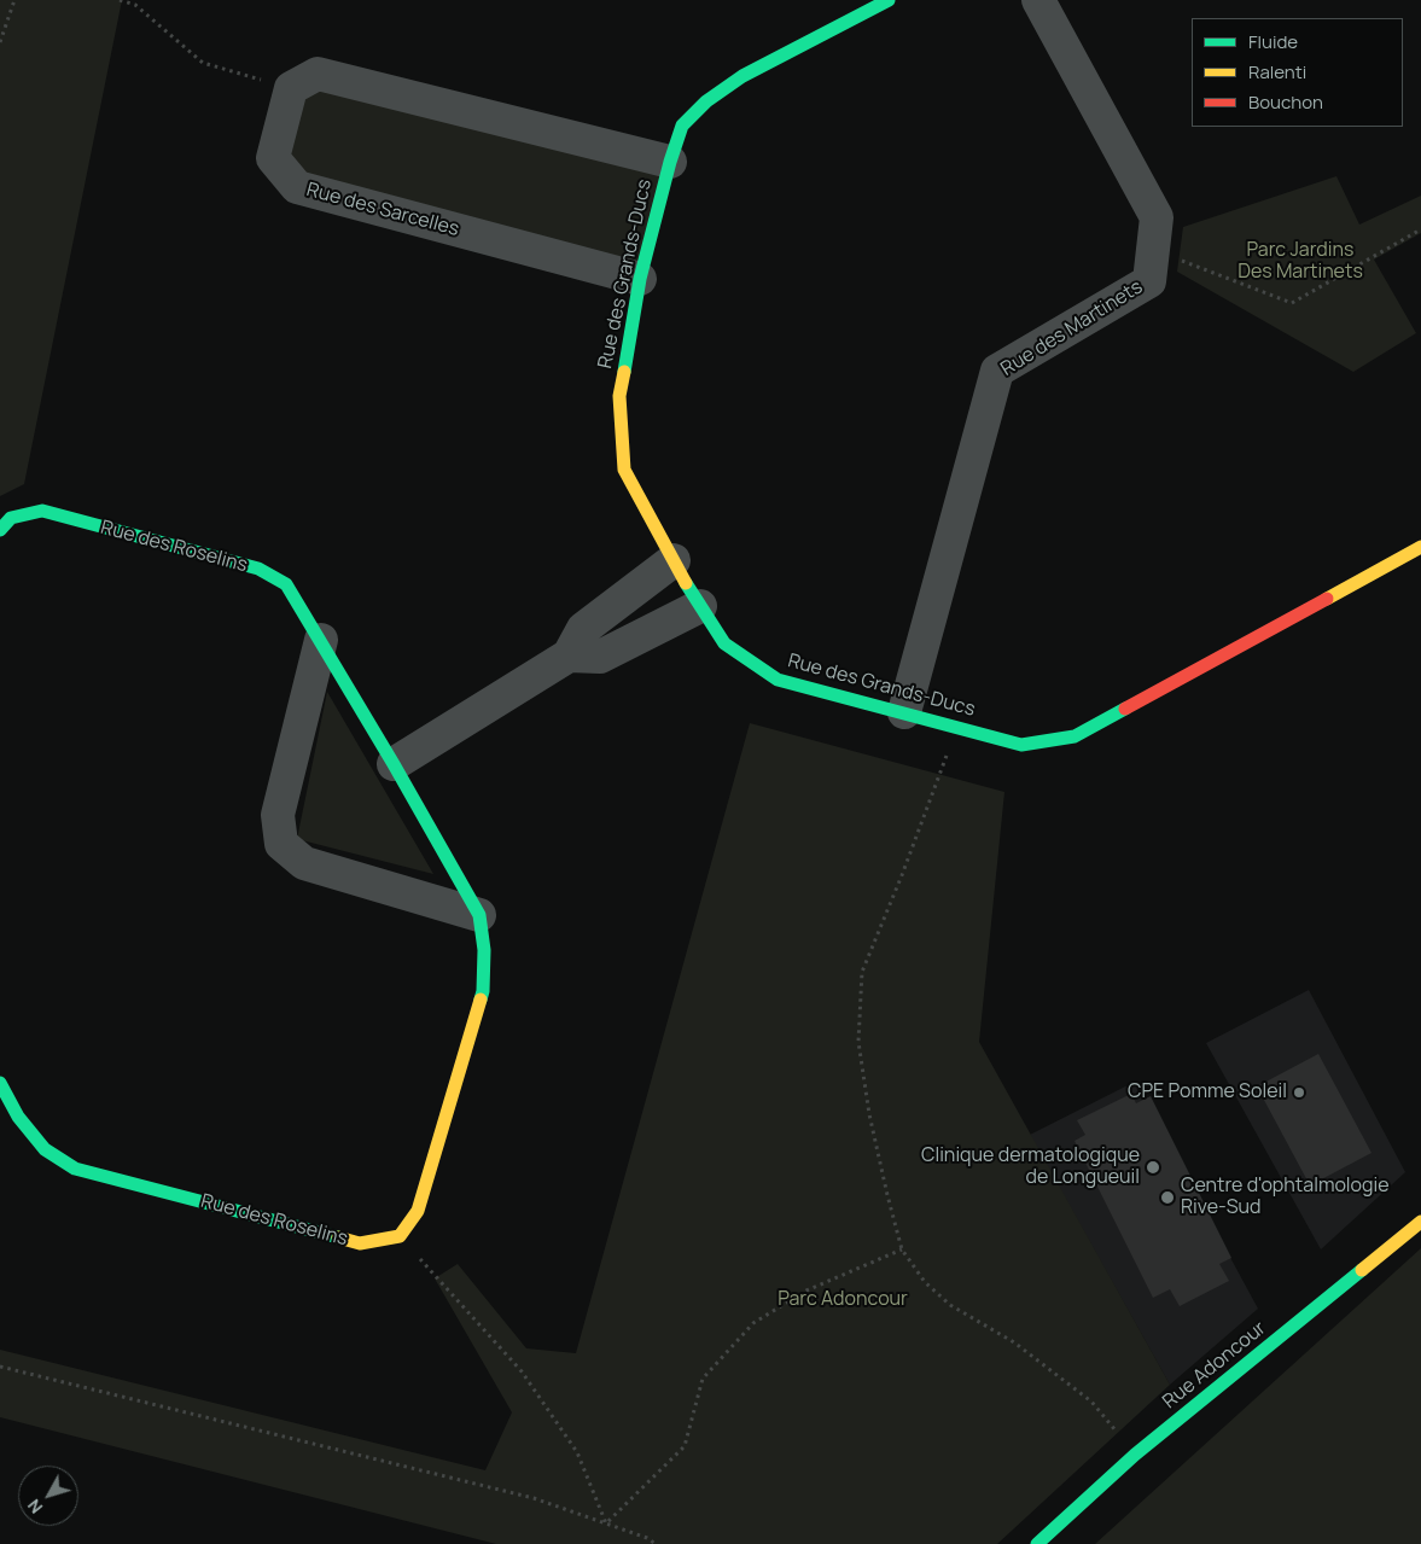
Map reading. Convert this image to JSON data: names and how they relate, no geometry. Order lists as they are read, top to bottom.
{
  "streets": {
    "street": [
      "Rue des Sarcelles",
      "Rue des Grands-Ducs",
      "Rue des Martinets",
      "Rue des Roselins",
      "Rue Adoncour"
    ]
  },
  "crossings": [
    ["Rue des Sarcelles", "Rue des Grands-Ducs"],
    ["Rue des Grands-Ducs", "Rue des Martinets"]
  ],
  "parks": ["Parc Jardins Des Martinets", "Parc Adoncour"],
  "places": ["CPE Pomme Soleil", "Clinique dermatologique de Longueuil", "Centre d'ophtalmologie Rive-Sud"],
  "legend": ["Fluide", "Ralenti", "Bouchon"],
  "north": "bottom left"
}
